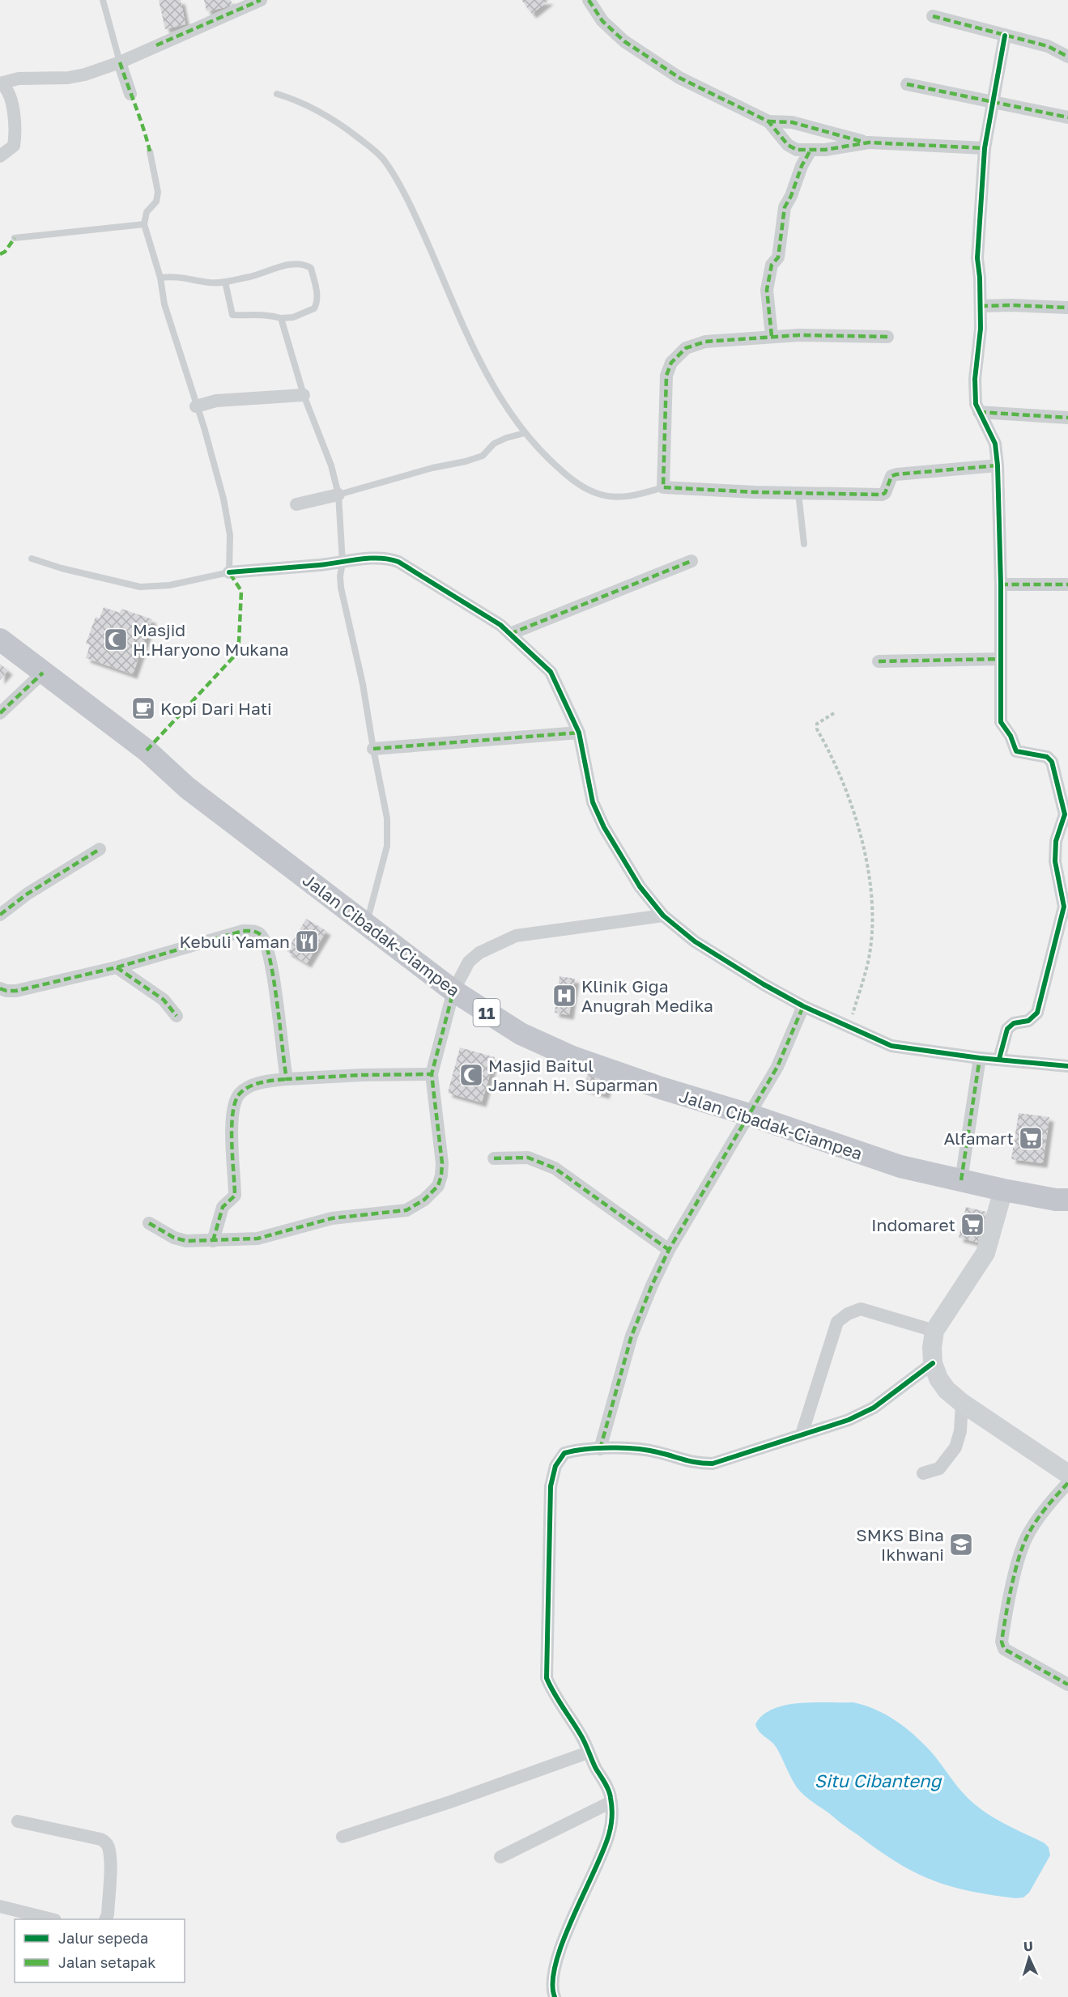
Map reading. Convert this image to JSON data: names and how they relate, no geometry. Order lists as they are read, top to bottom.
{
  "streets": {
    "highway": ["Jalan Cibadak-Ciampea", "11"]
  },
  "water": ["Situ Cibanteng"],
  "places": {
    "mosque": ["Masjid H.Haryono Mukana", "Masjid Baitul Jannah H. Suparman"],
    "cafe": ["Kopi Dari Hati"],
    "restaurant": ["Kebuli Yaman"],
    "hospital": ["Klinik Giga Anugrah Medika"],
    "supermarket": ["Alfamart", "Indomaret"],
    "school or university": ["SMKS Bina Ikhwani"]
  },
  "legend": ["Jalur sepeda", "Jalan setapak"],
  "north": "top"
}
